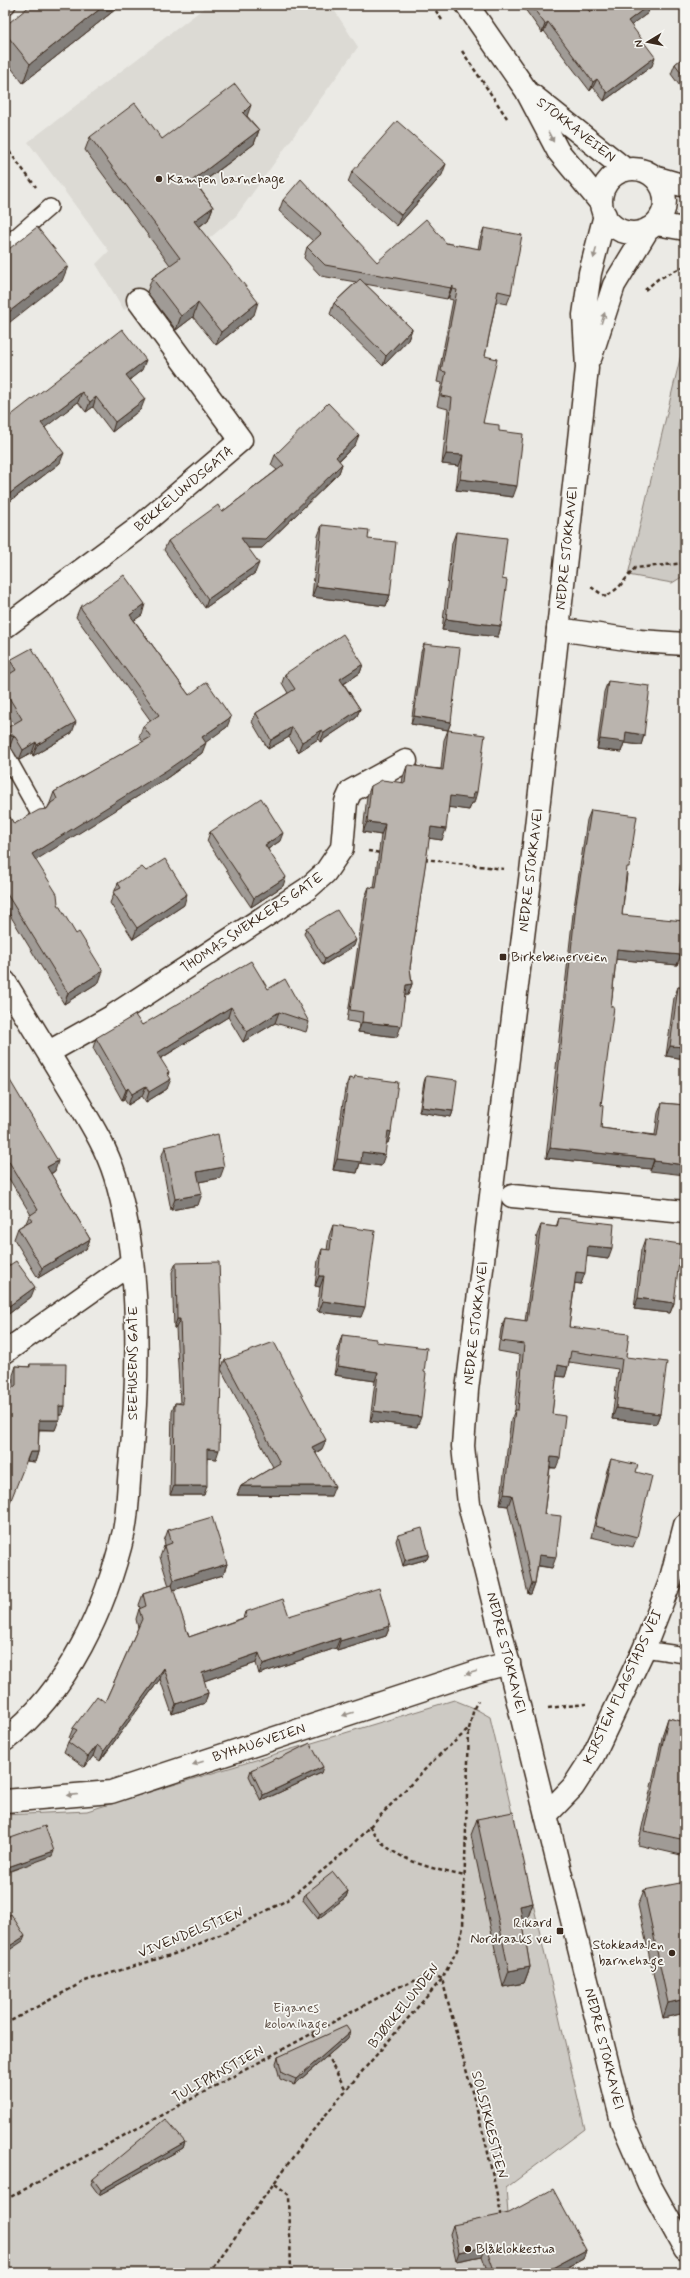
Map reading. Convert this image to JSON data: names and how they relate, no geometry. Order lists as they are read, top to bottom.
{
  "streets": {
    "street": [
      "STOKKAVEIEN",
      "BEKKELUNDSGATA",
      "NEDRE STOKKAVEI",
      "THOMAS SNEKKERS GATE",
      "SEEHUSENS GATE",
      "KIRSTEN FLAGSTADS VEI",
      "BYHAUGVEIEN"
    ],
    "path": [
      "VIVENDELSTIEN",
      "BJØRKELUNDEN",
      "TULIPANSTIEN",
      "SOLSIKKESTIEN"
    ]
  },
  "crossings": [
    ["STOKKAVEIEN", "NEDRE STOKKAVEI"],
    ["NEDRE STOKKAVEI", "KIRSTEN FLAGSTADS VEI"],
    ["NEDRE STOKKAVEI", "BYHAUGVEIEN"],
    ["THOMAS SNEKKERS GATE", "SEEHUSENS GATE"],
    ["VIVENDELSTIEN", "BJØRKELUNDEN"],
    ["BJØRKELUNDEN", "TULIPANSTIEN"],
    ["BJØRKELUNDEN", "SOLSIKKESTIEN"],
    ["TULIPANSTIEN", "SOLSIKKESTIEN"]
  ],
  "one_way": ["BYHAUGVEIEN"],
  "parks": ["Eiganes kolonihage"],
  "places": {
    "other": ["Kampen barnehage", "Stokkadalen barnehage", "Blåklokkestua"],
    "transit": ["Birkebeinerveien", "Rikard Nordraaks vei"]
  },
  "north": "left"
}
